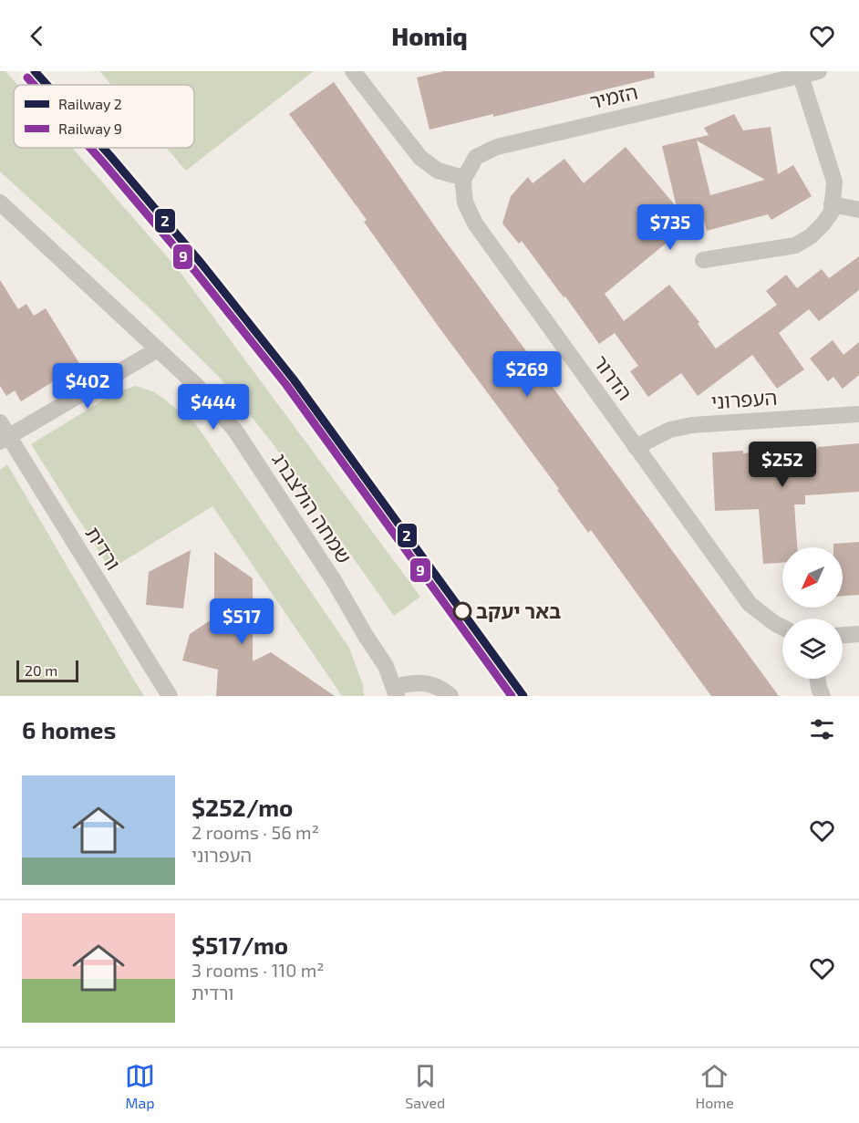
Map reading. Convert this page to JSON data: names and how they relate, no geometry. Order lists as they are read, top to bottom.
{
  "streets": {
    "street": [
      "הזמיר",
      "הדרור",
      "העפרוני",
      "שמחה הולצברג",
      "ורדית"
    ]
  },
  "crossings": [
    ["הזמיר", "הדרור"],
    ["הדרור", "העפרוני"]
  ],
  "places": ["באר יעקב"],
  "lines": ["rail line 2", "rail line 9"],
  "legend": ["Railway 2", "Railway 9"],
  "scale_bar": "20 m",
  "north": "bottom left",
  "page": {
    "header": "Homiq",
    "price": [
      "$735",
      "$269",
      "$402",
      "$444",
      "$252",
      "$517"
    ],
    "scale": "20 m",
    "heading": "6 homes",
    "list": [
      {
        "name": "$252/mo",
        "note": "2 rooms · 56 m² · העפרוני"
      },
      {
        "name": "$517/mo",
        "note": "3 rooms · 110 m² · ורדית"
      }
    ],
    "tabs": ["Map", "Saved", "Home"]
  }
}
